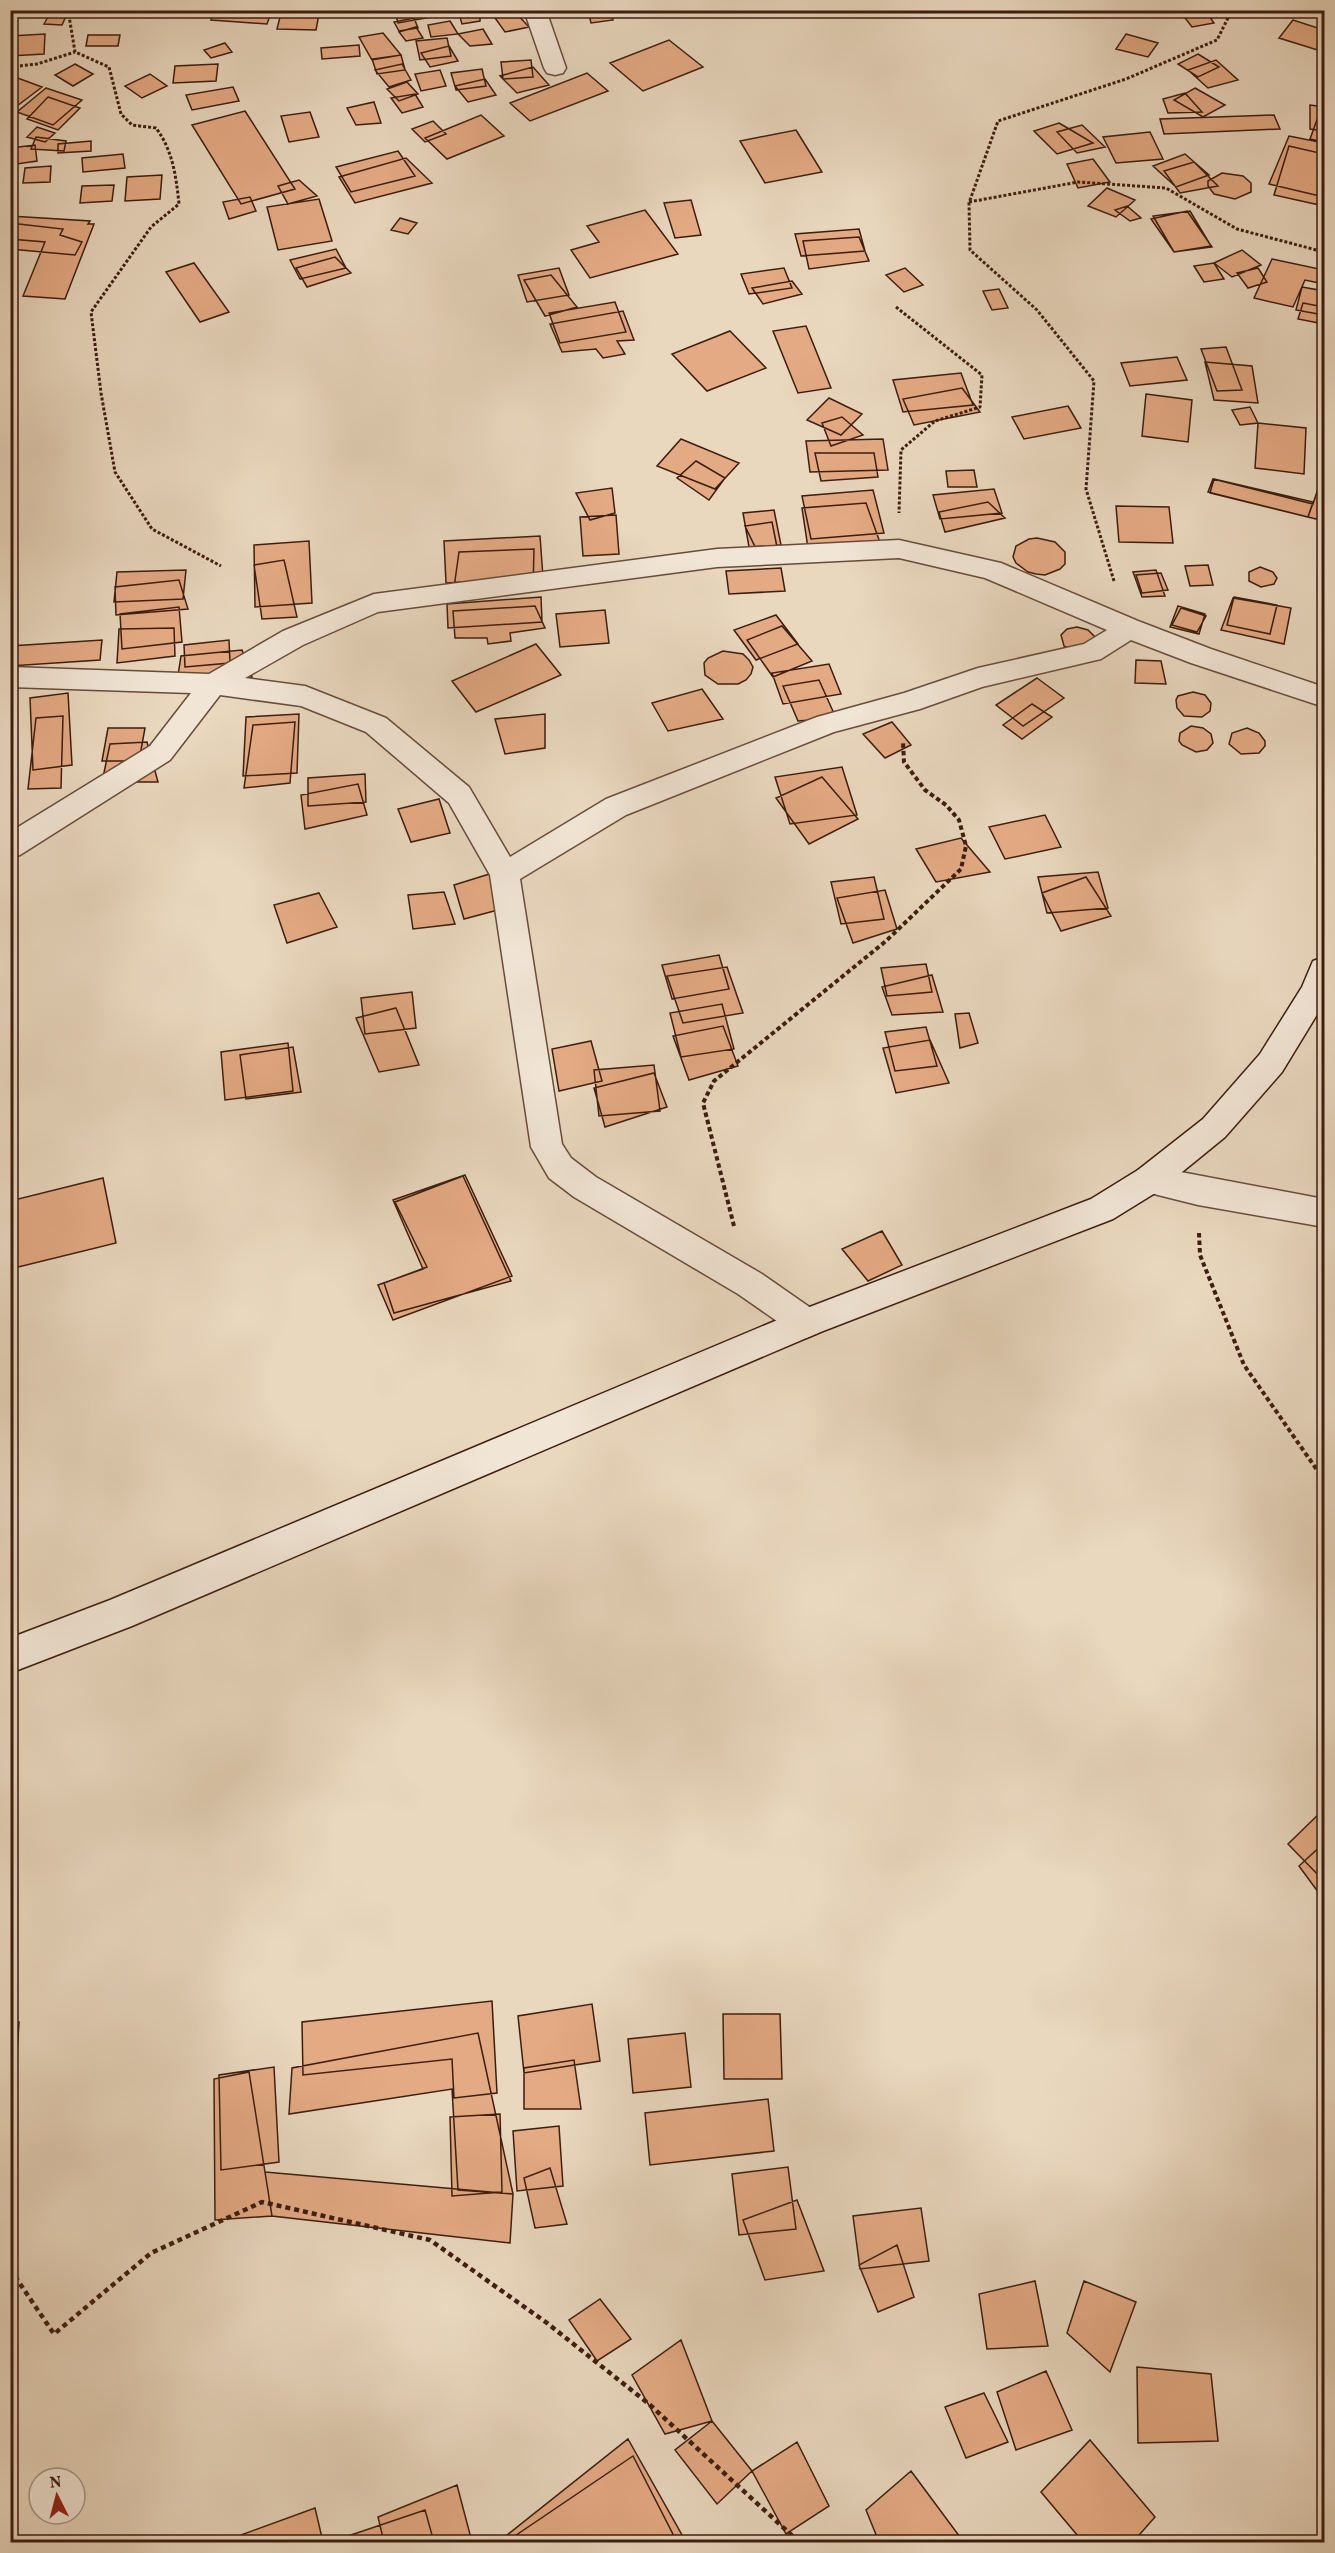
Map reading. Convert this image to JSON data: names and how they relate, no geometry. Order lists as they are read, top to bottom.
{
  "north": "top"
}
